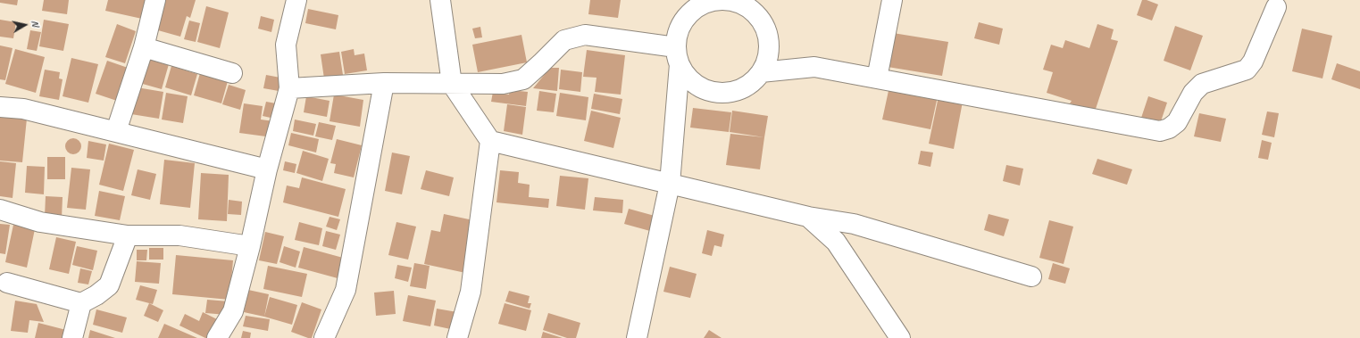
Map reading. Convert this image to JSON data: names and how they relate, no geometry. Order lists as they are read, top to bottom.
{
  "north": "right"
}
